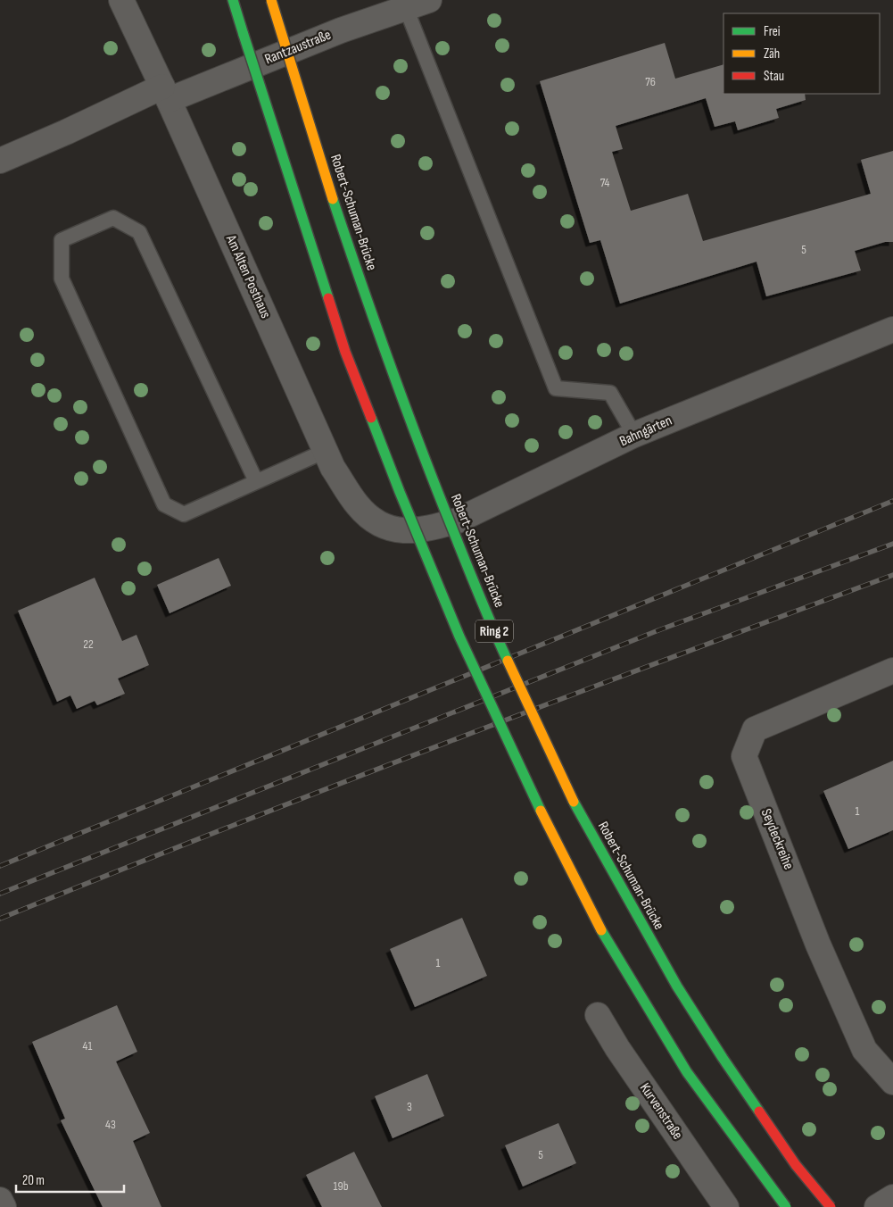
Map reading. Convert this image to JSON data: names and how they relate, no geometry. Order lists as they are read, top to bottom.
{
  "streets": {
    "main road": ["Robert-Schuman-Brücke", "Ring 2"],
    "street": [
      "Rantzaustraße",
      "Am Alten Posthaus",
      "Bahngärten",
      "Seydeckreihe",
      "Kurvenstraße"
    ]
  },
  "crossings": [
    ["Rantzaustraße", "Am Alten Posthaus"],
    ["Am Alten Posthaus", "Bahngärten"]
  ],
  "house_numbers": [
    "76",
    "74",
    "5",
    "22",
    "1",
    "1",
    "41",
    "3",
    "43",
    "5",
    "19b"
  ],
  "legend": ["Frei", "Zäh", "Stau"],
  "scale_bar": "20 m"
}
